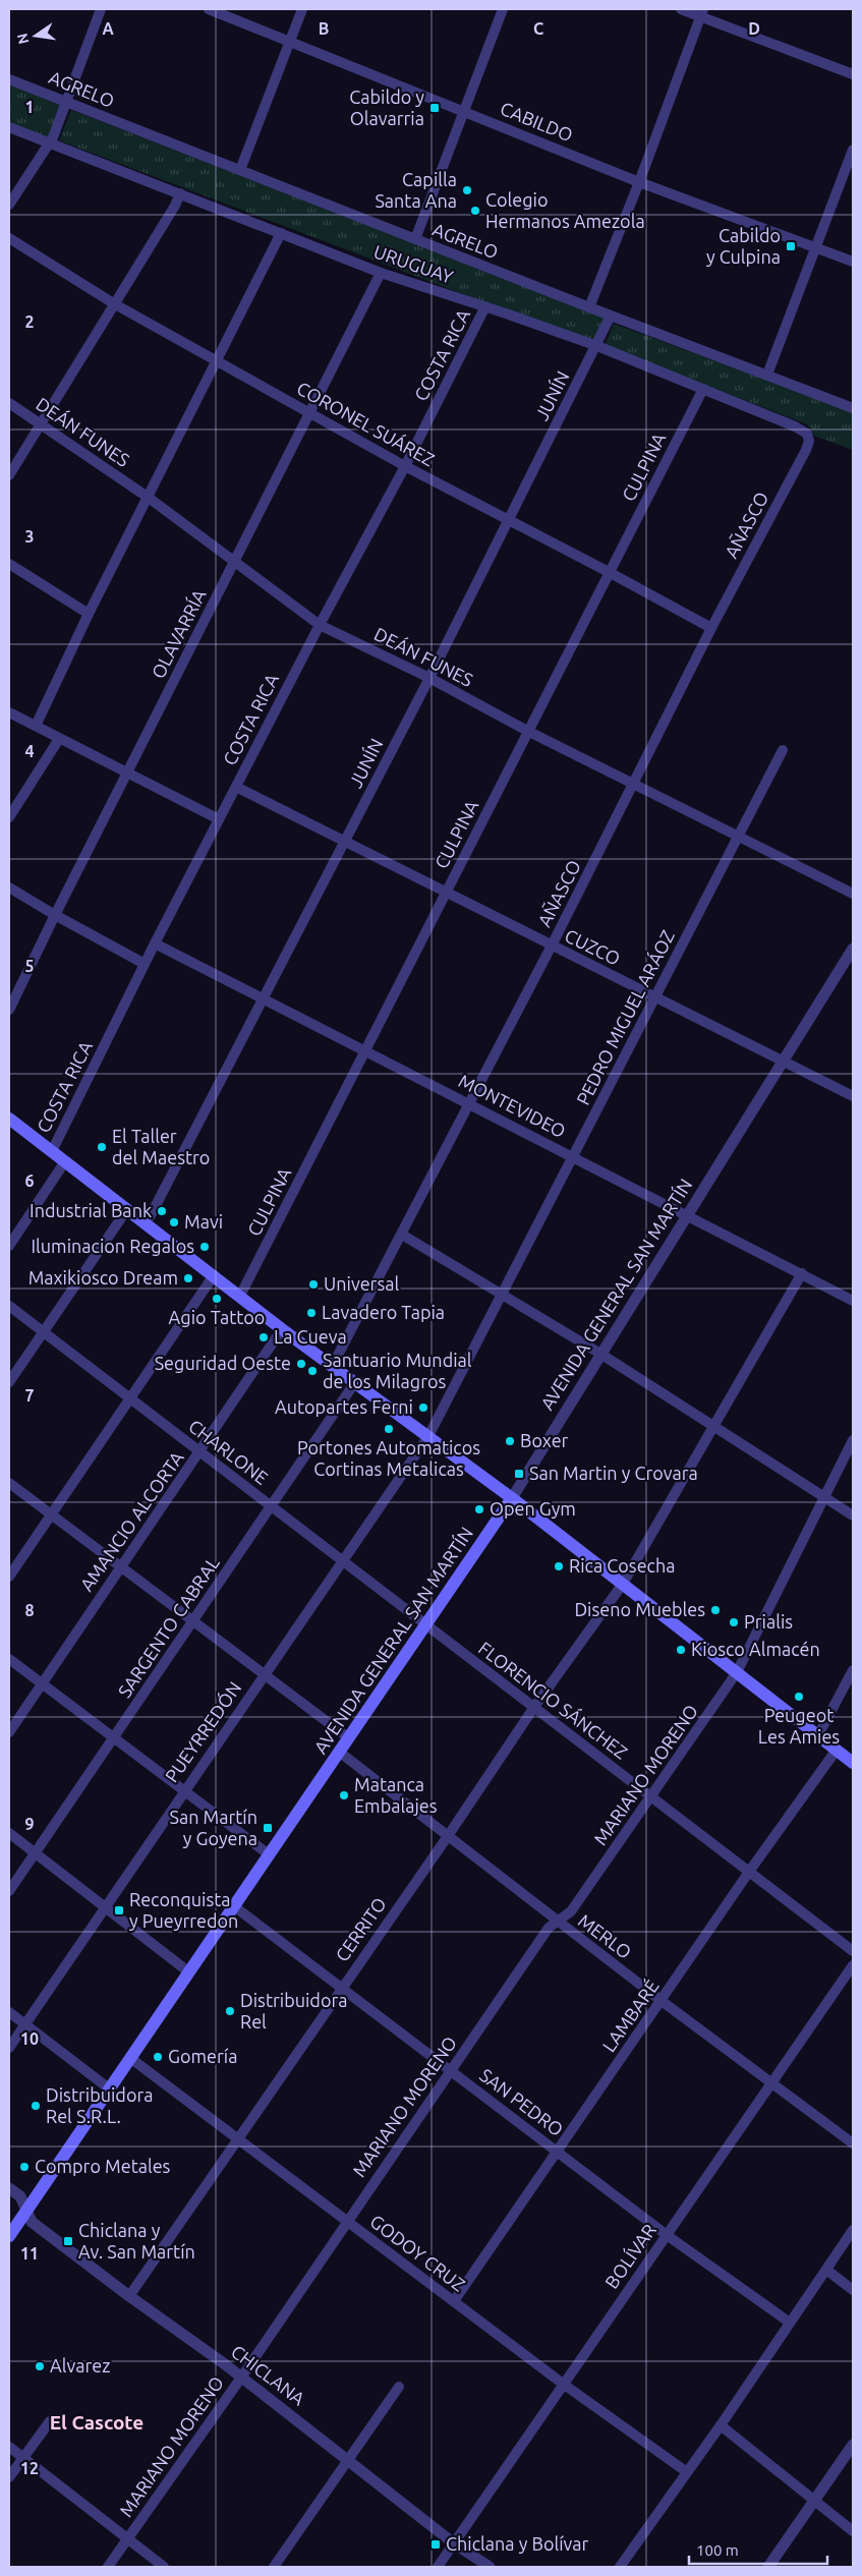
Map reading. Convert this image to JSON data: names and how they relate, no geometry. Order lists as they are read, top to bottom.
{
  "streets": {
    "main road": ["AVENIDA GENERAL SAN MARTÍN"],
    "street": [
      "AGRELO",
      "CABILDO",
      "URUGUAY",
      "COSTA RICA",
      "JUNÍN",
      "CORONEL SUÁREZ",
      "DEÁN FUNES",
      "CULPINA",
      "AÑASCO",
      "OLAVARRÍA",
      "CUZCO",
      "PEDRO MIGUEL ARÁOZ",
      "MONTEVIDEO",
      "CHARLONE",
      "AMANCIO ALCORTA",
      "SARGENTO CABRAL",
      "FLORENCIO SÁNCHEZ",
      "PUEYRREDÓN",
      "MARIANO MORENO",
      "CERRITO",
      "MERLO",
      "LAMBARÉ",
      "SAN PEDRO",
      "GODOY CRUZ",
      "BOLÍVAR",
      "CHICLANA"
    ]
  },
  "crossings": [
    ["AGRELO", "JUNÍN"],
    ["URUGUAY", "COSTA RICA"],
    ["URUGUAY", "JUNÍN"],
    ["URUGUAY", "CULPINA"],
    ["URUGUAY", "AÑASCO"],
    ["URUGUAY", "OLAVARRÍA"],
    ["COSTA RICA", "CORONEL SUÁREZ"],
    ["COSTA RICA", "DEÁN FUNES"],
    ["COSTA RICA", "CUZCO"],
    ["COSTA RICA", "MONTEVIDEO"],
    ["JUNÍN", "CORONEL SUÁREZ"],
    ["JUNÍN", "DEÁN FUNES"],
    ["JUNÍN", "CUZCO"],
    ["JUNÍN", "MONTEVIDEO"],
    ["CORONEL SUÁREZ", "CULPINA"],
    ["CORONEL SUÁREZ", "AÑASCO"],
    ["CORONEL SUÁREZ", "OLAVARRÍA"],
    ["DEÁN FUNES", "CULPINA"],
    ["DEÁN FUNES", "AÑASCO"],
    ["DEÁN FUNES", "OLAVARRÍA"],
    ["DEÁN FUNES", "PEDRO MIGUEL ARÁOZ"],
    ["CULPINA", "CUZCO"],
    ["CULPINA", "MONTEVIDEO"],
    ["AÑASCO", "CUZCO"],
    ["AÑASCO", "MONTEVIDEO"],
    ["CUZCO", "PEDRO MIGUEL ARÁOZ"],
    ["CUZCO", "AVENIDA GENERAL SAN MARTÍN"],
    ["PEDRO MIGUEL ARÁOZ", "MONTEVIDEO"],
    ["PEDRO MIGUEL ARÁOZ", "PUEYRREDÓN"],
    ["MONTEVIDEO", "AVENIDA GENERAL SAN MARTÍN"],
    ["MONTEVIDEO", "CERRITO"],
    ["AVENIDA GENERAL SAN MARTÍN", "CHARLONE"],
    ["AVENIDA GENERAL SAN MARTÍN", "FLORENCIO SÁNCHEZ"],
    ["AVENIDA GENERAL SAN MARTÍN", "MERLO"],
    ["AVENIDA GENERAL SAN MARTÍN", "SAN PEDRO"],
    ["AVENIDA GENERAL SAN MARTÍN", "GODOY CRUZ"],
    ["AVENIDA GENERAL SAN MARTÍN", "CHICLANA"],
    ["CHARLONE", "AMANCIO ALCORTA"],
    ["CHARLONE", "SARGENTO CABRAL"],
    ["CHARLONE", "FLORENCIO SÁNCHEZ"],
    ["CHARLONE", "PUEYRREDÓN"],
    ["FLORENCIO SÁNCHEZ", "MARIANO MORENO"],
    ["FLORENCIO SÁNCHEZ", "CERRITO"],
    ["FLORENCIO SÁNCHEZ", "LAMBARÉ"],
    ["MARIANO MORENO", "MERLO"],
    ["MARIANO MORENO", "SAN PEDRO"],
    ["MARIANO MORENO", "GODOY CRUZ"],
    ["MARIANO MORENO", "CHICLANA"],
    ["CERRITO", "MERLO"],
    ["CERRITO", "SAN PEDRO"],
    ["CERRITO", "GODOY CRUZ"],
    ["CERRITO", "CHICLANA"],
    ["MERLO", "LAMBARÉ"],
    ["MERLO", "BOLÍVAR"],
    ["LAMBARÉ", "SAN PEDRO"],
    ["LAMBARÉ", "GODOY CRUZ"],
    ["SAN PEDRO", "BOLÍVAR"],
    ["GODOY CRUZ", "BOLÍVAR"],
    ["BOLÍVAR", "CHICLANA"]
  ],
  "districts": ["El Cascote"],
  "places": {
    "transit": [
      "Cabildo y Olavarria",
      "Cabildo y Culpina",
      "San Martin y Crovara",
      "San Martín y Goyena",
      "Reconquista y Pueyrredon",
      "Chiclana y Av. San Martín",
      "Chiclana y Bolívar"
    ],
    "other": [
      "Capilla Santa Ana",
      "Colegio Hermanos Amezola",
      "El Taller del Maestro",
      "Industrial Bank",
      "Mavi",
      "Iluminacion Regalos",
      "Maxikiosco Dream",
      "Universal",
      "Agio Tattoo",
      "Lavadero Tapia",
      "La Cueva",
      "Seguridad Oeste",
      "Santuario Mundial de los Milagros",
      "Autopartes Ferni",
      "Portones Automaticos Cortinas Metalicas",
      "Boxer",
      "Open Gym",
      "Rica Cosecha",
      "Diseno Muebles",
      "Prialis",
      "Kiosco Almacén",
      "Peugeot Les Amies",
      "Matanca Embalajes",
      "Distribuidora Rel",
      "Gomería",
      "Distribuidora Rel S.R.L.",
      "Compro Metales",
      "Alvarez"
    ]
  },
  "scale_bar": "100 m",
  "north": "left",
  "grid": {
    "columns": [
      "A",
      "B",
      "C",
      "D"
    ],
    "rows": [
      "1",
      "2",
      "3",
      "4",
      "5",
      "6",
      "7",
      "8",
      "9",
      "10",
      "11",
      "12"
    ]
  }
}
